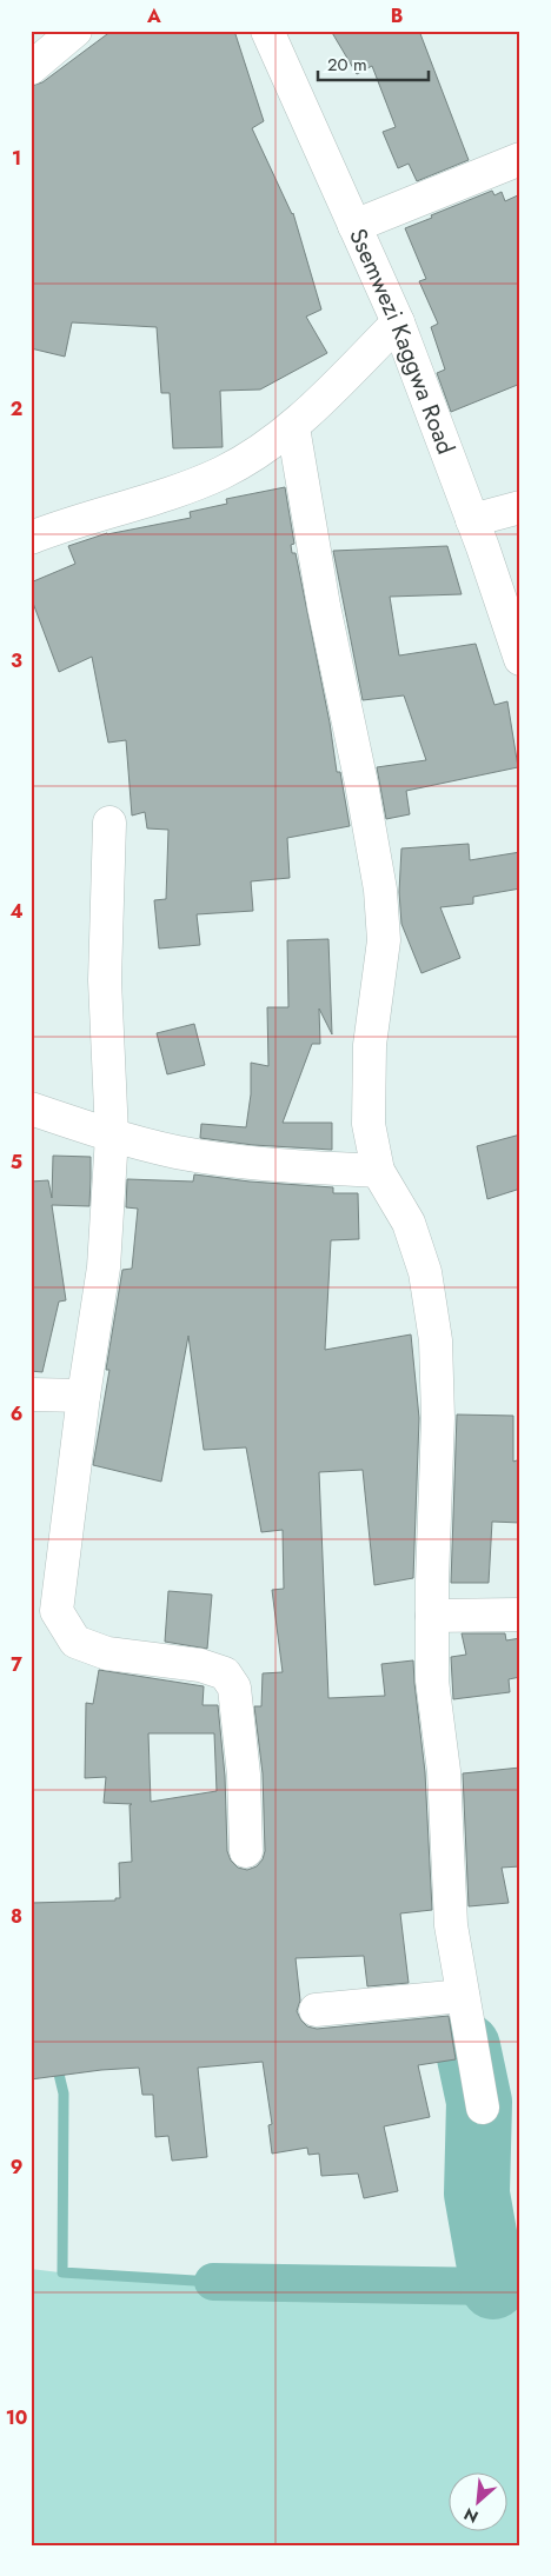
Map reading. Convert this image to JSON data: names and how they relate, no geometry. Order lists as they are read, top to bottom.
{
  "streets": {
    "street": ["Ssemwezi Kaggwa Road"]
  },
  "scale_bar": "20 m",
  "north": "bottom left",
  "grid": {
    "columns": ["A", "B"],
    "rows": [
      "1",
      "2",
      "3",
      "4",
      "5",
      "6",
      "7",
      "8",
      "9",
      "10"
    ]
  }
}
